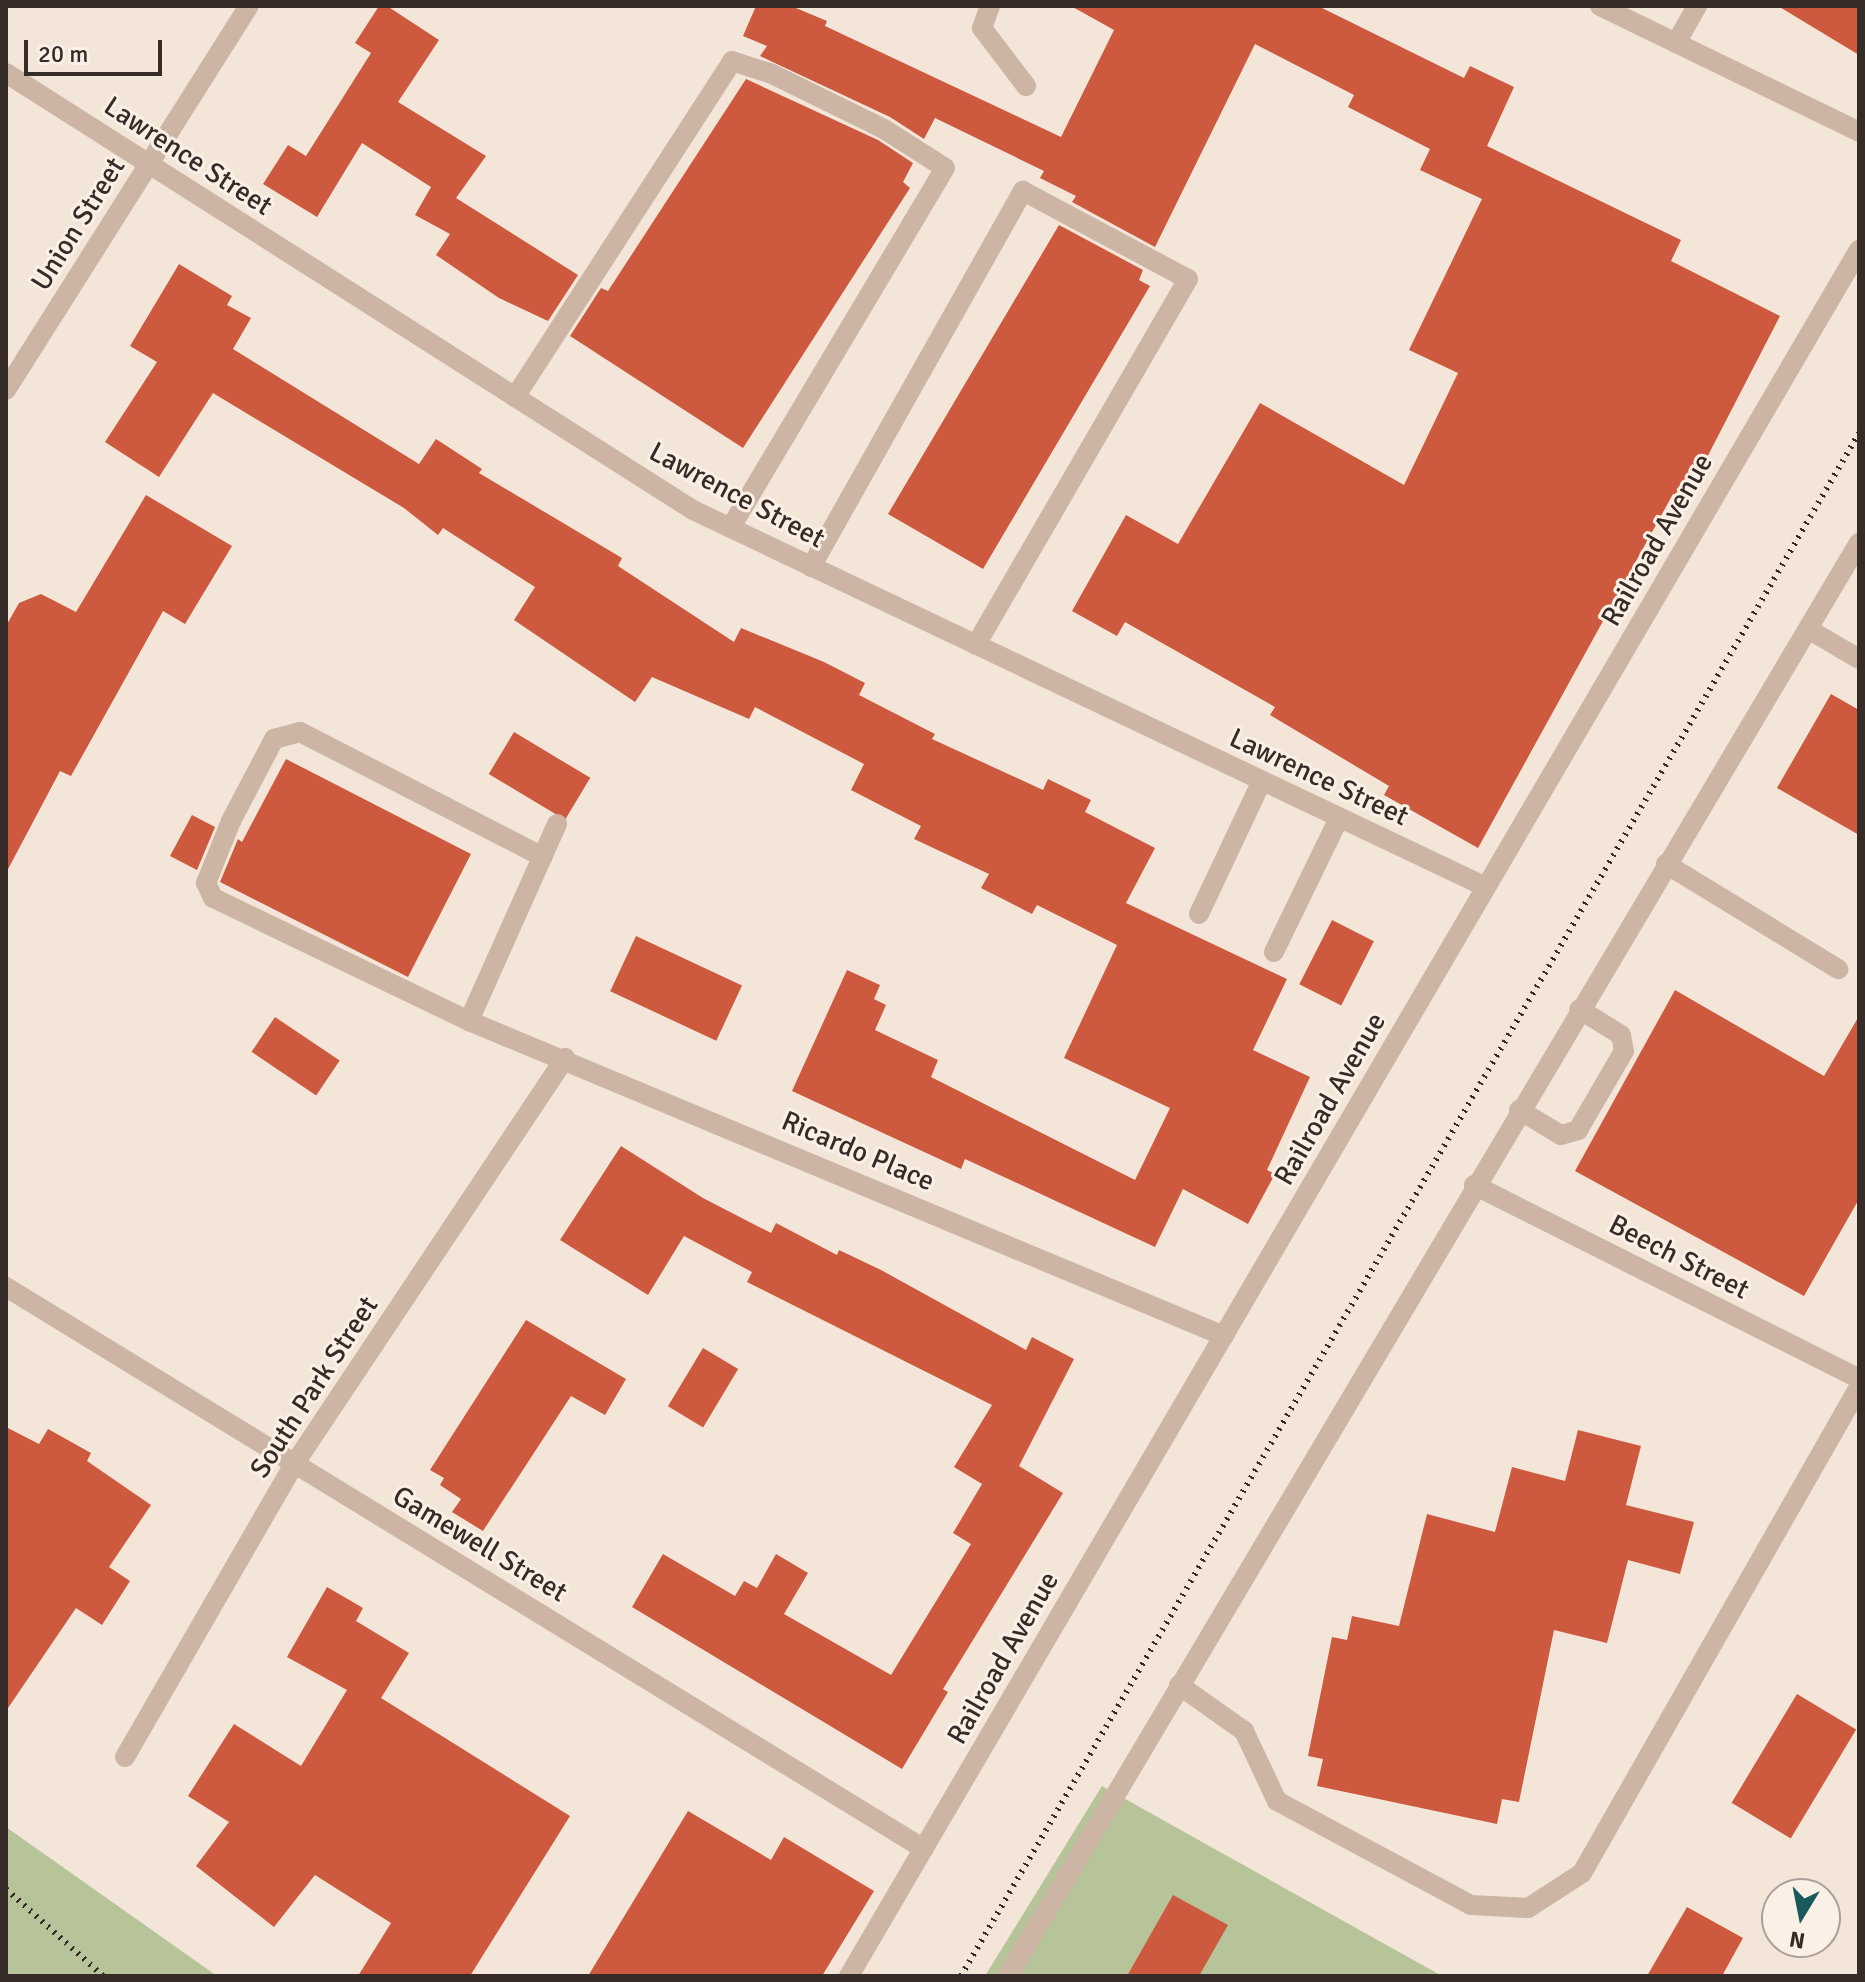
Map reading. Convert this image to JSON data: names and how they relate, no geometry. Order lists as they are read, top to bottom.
{
  "streets": {
    "street": [
      "Lawrence Street",
      "Union Street",
      "Railroad Avenue",
      "Ricardo Place",
      "Beech Street",
      "South Park Street",
      "Gamewell Street"
    ]
  },
  "crossings": [
    ["Lawrence Street", "Union Street"],
    ["Lawrence Street", "Railroad Avenue"],
    ["Railroad Avenue", "Ricardo Place"],
    ["Railroad Avenue", "Gamewell Street"],
    ["Ricardo Place", "South Park Street"],
    ["South Park Street", "Gamewell Street"]
  ],
  "scale_bar": "20 m",
  "north": "bottom"
}
